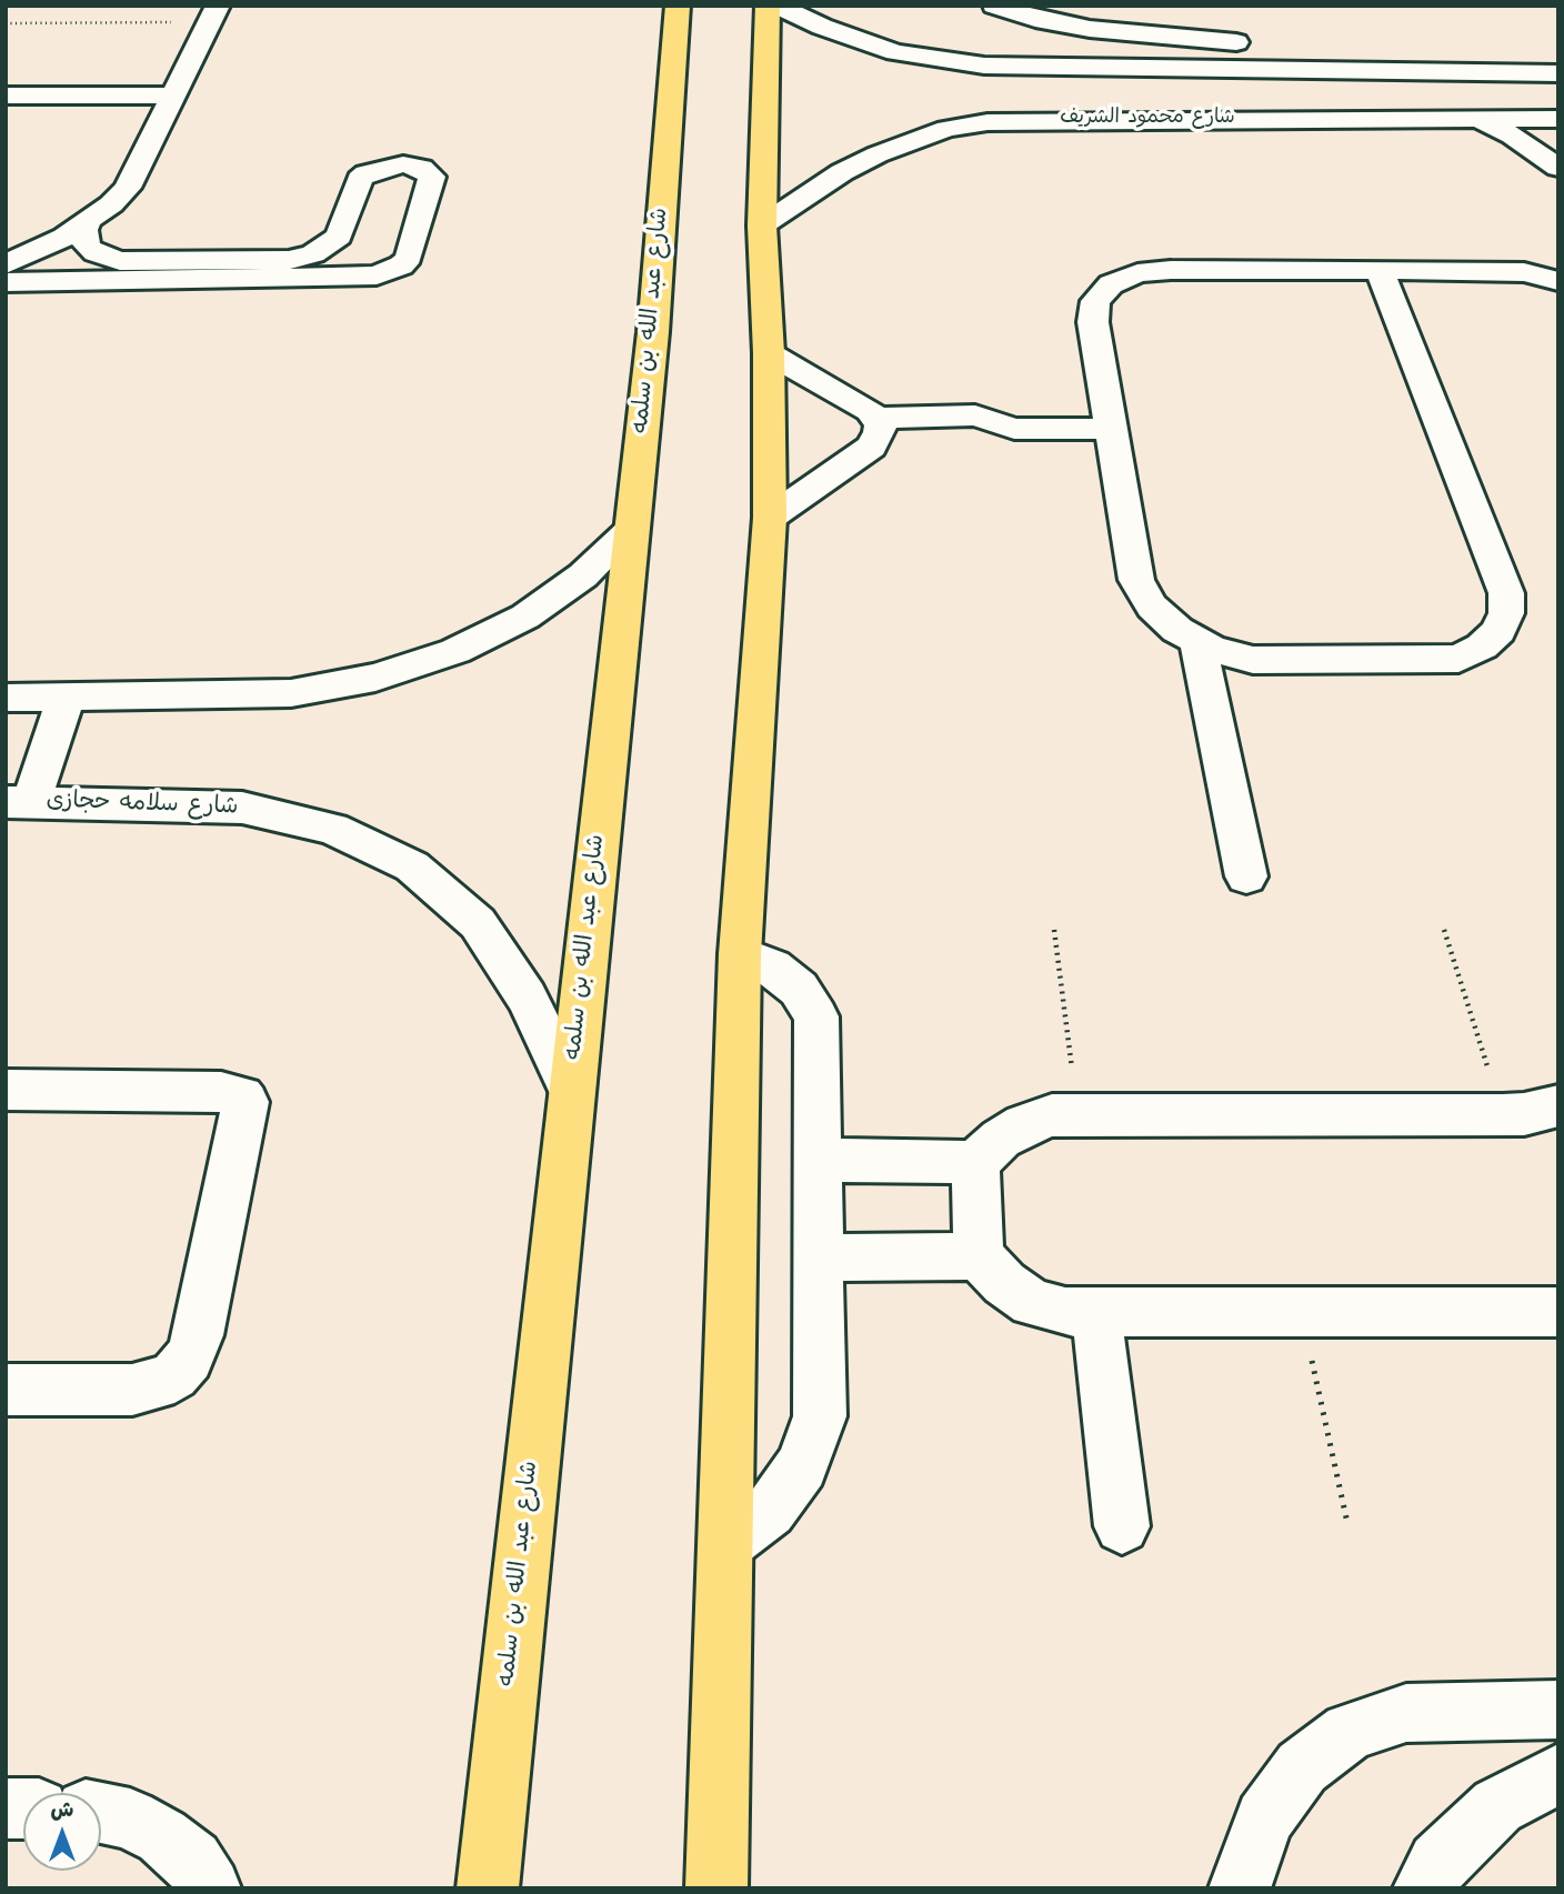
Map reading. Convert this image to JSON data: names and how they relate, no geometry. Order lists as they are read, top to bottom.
{
  "streets": {
    "main road": ["شارع عبد الله بن سلمه"],
    "street": ["شارع محمود الشريف", "شارع سلامه حجازى"]
  },
  "crossings": [
    ["شارع عبد الله بن سلمه", "شارع سلامه حجازى"]
  ],
  "north": "top"
}
